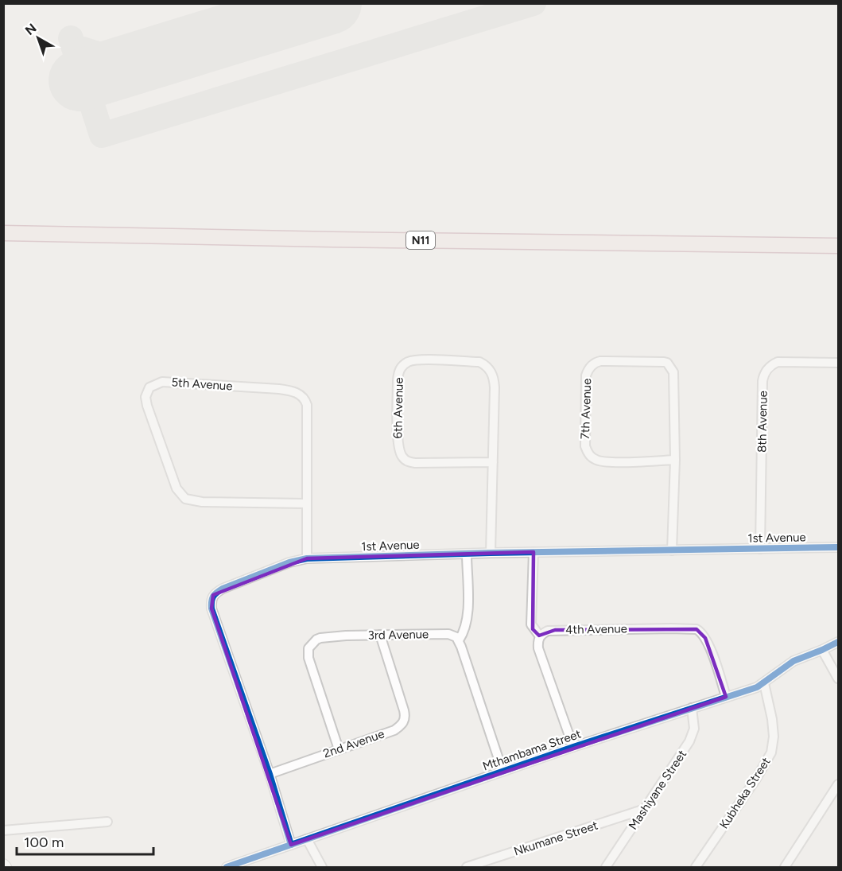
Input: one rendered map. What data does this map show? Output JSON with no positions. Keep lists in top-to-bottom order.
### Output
{
  "streets": {
    "highway": ["N11"],
    "street": [
      "5th Avenue",
      "6th Avenue",
      "7th Avenue",
      "8th Avenue",
      "1st Avenue",
      "4th Avenue",
      "3rd Avenue",
      "2nd Avenue",
      "Mthambama Street",
      "Mashiyane Street",
      "Kubheka Street",
      "Nkumane Street"
    ]
  },
  "crossings": [
    ["5th Avenue", "1st Avenue"],
    ["6th Avenue", "1st Avenue"],
    ["7th Avenue", "1st Avenue"],
    ["8th Avenue", "1st Avenue"],
    ["1st Avenue", "2nd Avenue"],
    ["1st Avenue", "Mthambama Street"],
    ["4th Avenue", "Mthambama Street"],
    ["3rd Avenue", "2nd Avenue"],
    ["Mthambama Street", "Mashiyane Street"],
    ["Mthambama Street", "Kubheka Street"],
    ["Mashiyane Street", "Nkumane Street"]
  ],
  "scale_bar": "100 m",
  "north": "top left"
}
